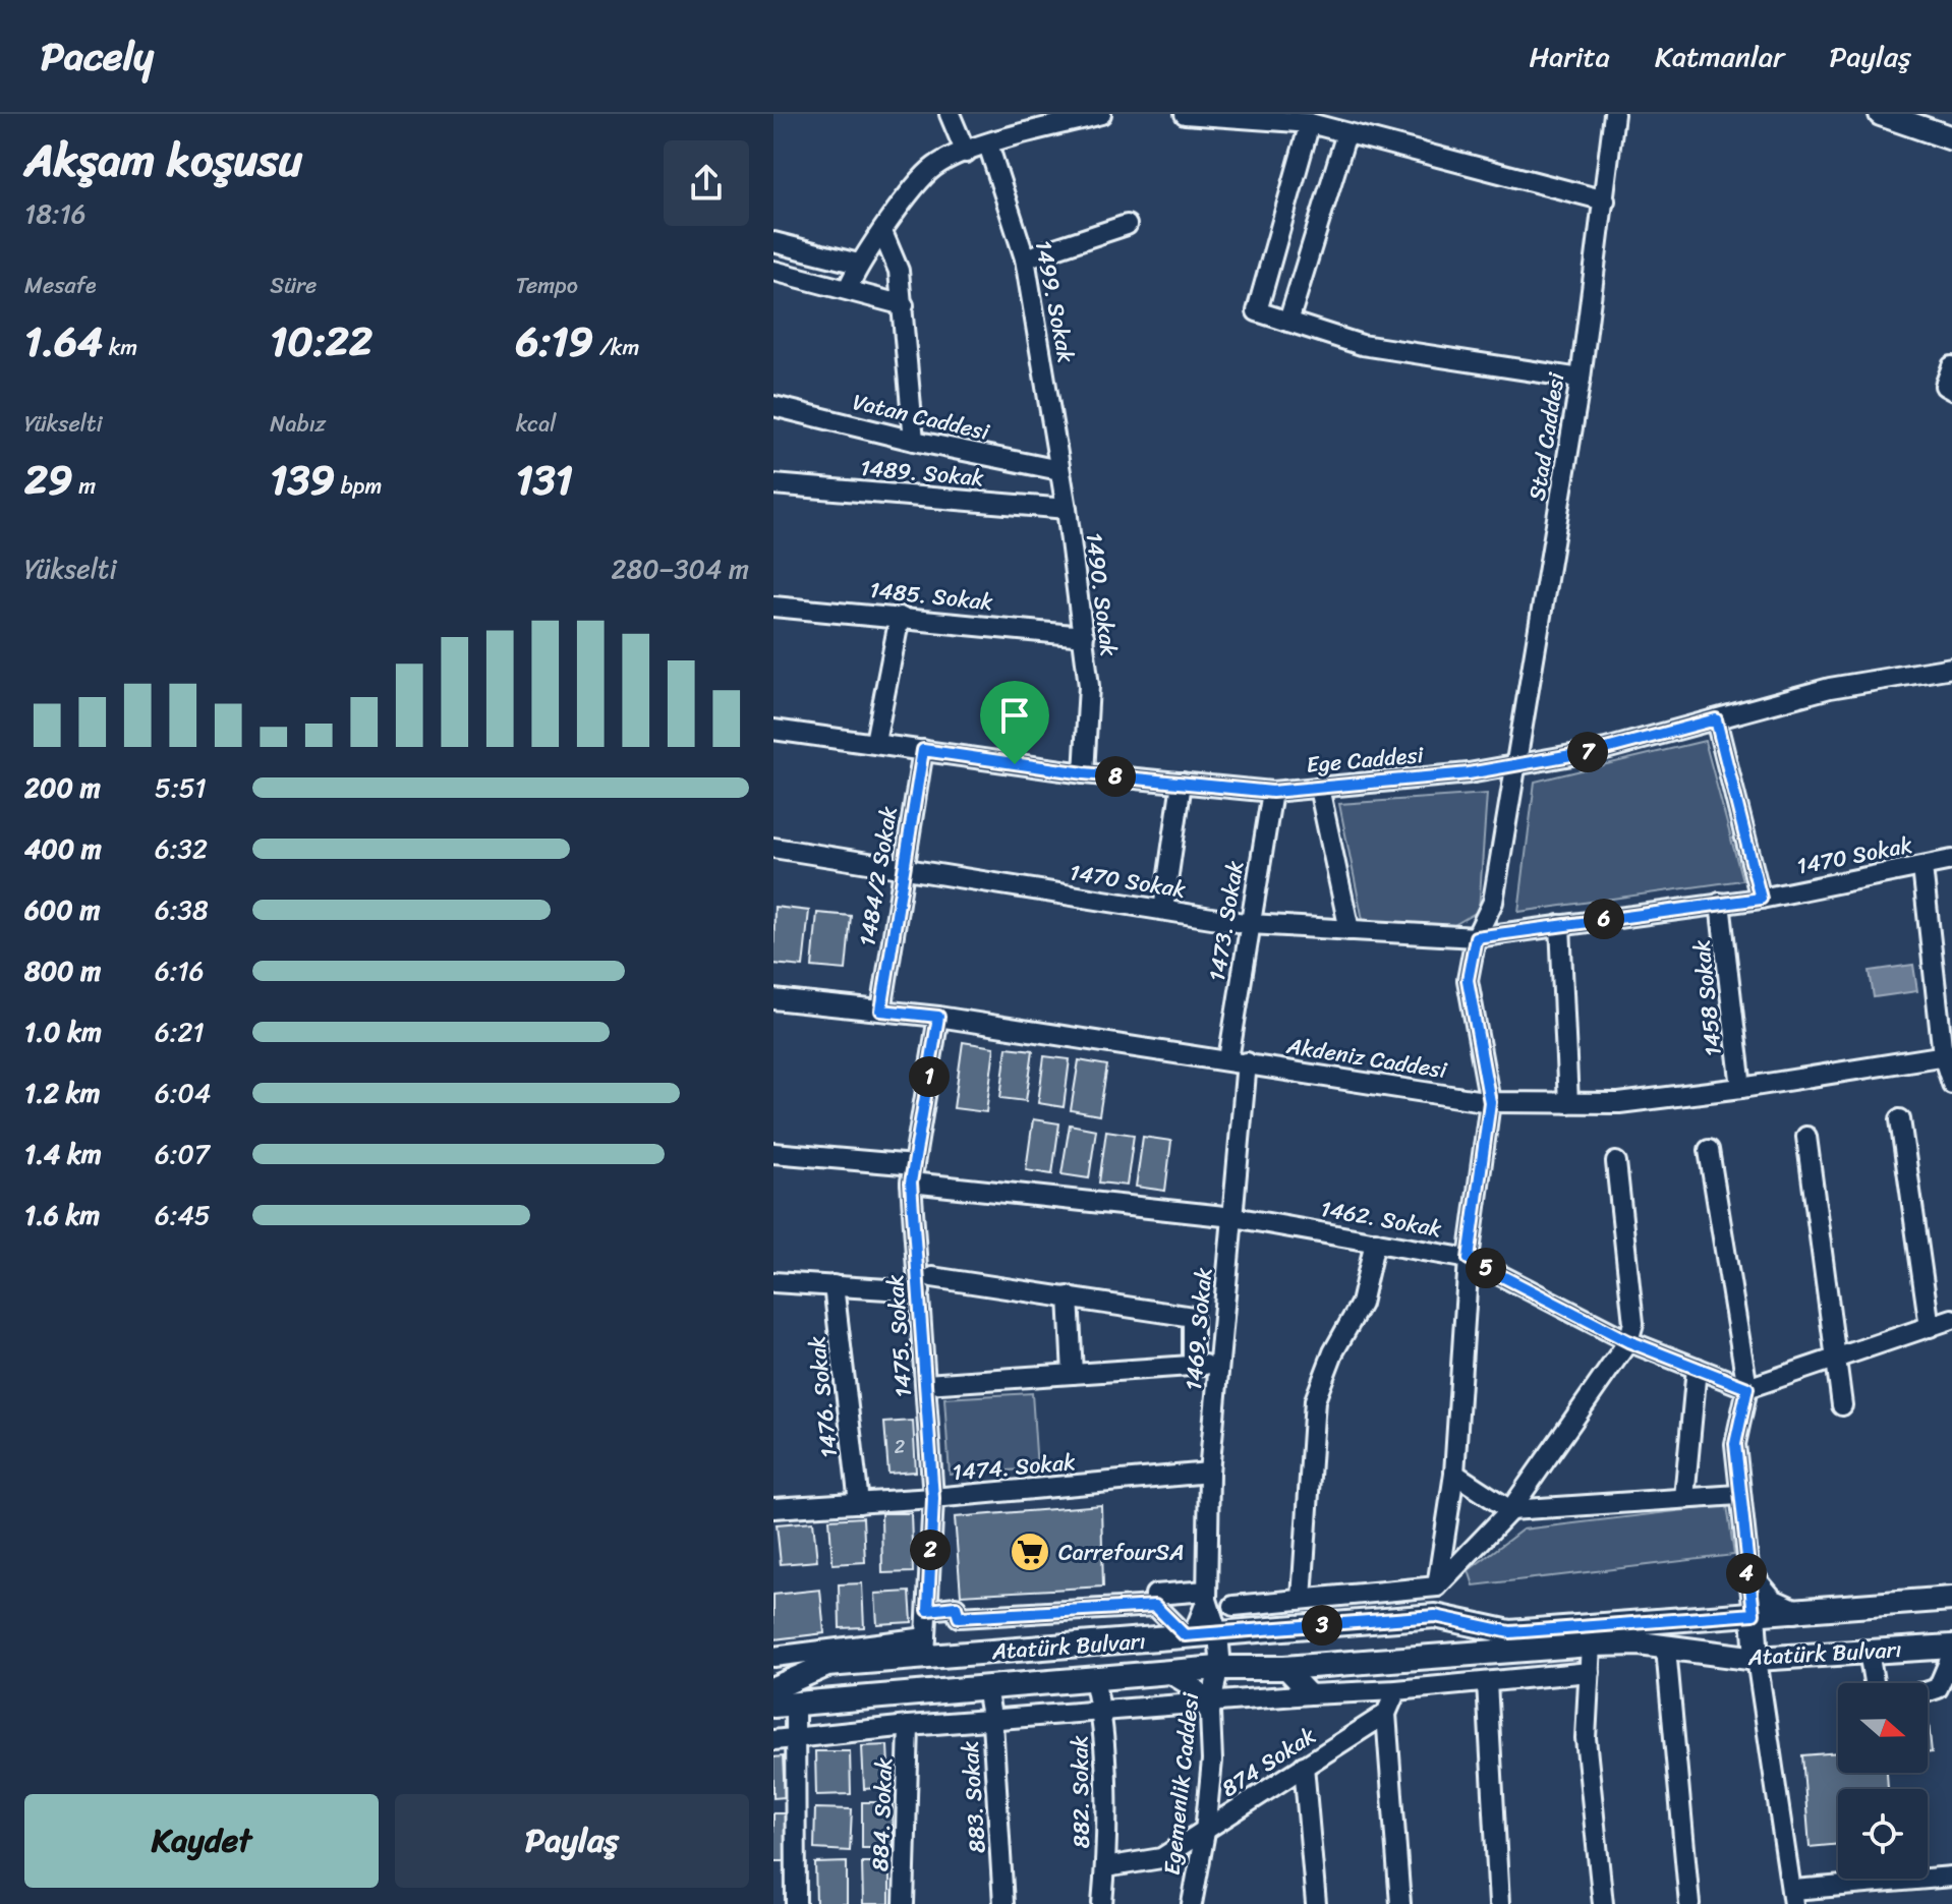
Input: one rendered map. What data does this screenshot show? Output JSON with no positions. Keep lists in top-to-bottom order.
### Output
{
  "streets": {
    "main road": ["Atatürk Bulvarı"],
    "street": [
      "1499. Sokak",
      "Vatan Caddesi",
      "Stad Caddesi",
      "1489. Sokak",
      "1490. Sokak",
      "1485. Sokak",
      "Ege Caddesi",
      "1470 Sokak",
      "1484/2 Sokak",
      "1473. Sokak",
      "1458 Sokak",
      "Akdeniz Caddesi",
      "1462. Sokak",
      "1469. Sokak",
      "1475. Sokak",
      "1476. Sokak",
      "1474. Sokak",
      "874 Sokak",
      "Egemenlik Caddesi",
      "882. Sokak",
      "883. Sokak",
      "884. Sokak"
    ]
  },
  "crossings": [
    ["1499. Sokak", "Vatan Caddesi"],
    ["1499. Sokak", "1490. Sokak"],
    ["Vatan Caddesi", "1490. Sokak"],
    ["Stad Caddesi", "Ege Caddesi"],
    ["Stad Caddesi", "1470 Sokak"],
    ["1489. Sokak", "1490. Sokak"],
    ["1490. Sokak", "1485. Sokak"],
    ["1490. Sokak", "Ege Caddesi"],
    ["Ege Caddesi", "1484/2 Sokak"],
    ["Ege Caddesi", "1473. Sokak"],
    ["1470 Sokak", "1484/2 Sokak"],
    ["1470 Sokak", "1473. Sokak"],
    ["1470 Sokak", "1458 Sokak"],
    ["1484/2 Sokak", "Akdeniz Caddesi"],
    ["1473. Sokak", "Akdeniz Caddesi"],
    ["1473. Sokak", "1469. Sokak"],
    ["1458 Sokak", "Akdeniz Caddesi"],
    ["Akdeniz Caddesi", "1469. Sokak"],
    ["Akdeniz Caddesi", "1475. Sokak"],
    ["1462. Sokak", "1469. Sokak"],
    ["1462. Sokak", "1475. Sokak"],
    ["1469. Sokak", "1474. Sokak"],
    ["1469. Sokak", "Atatürk Bulvarı"],
    ["1469. Sokak", "Egemenlik Caddesi"],
    ["1475. Sokak", "1474. Sokak"],
    ["1475. Sokak", "Atatürk Bulvarı"],
    ["1476. Sokak", "1474. Sokak"],
    ["Atatürk Bulvarı", "Egemenlik Caddesi"],
    ["Atatürk Bulvarı", "882. Sokak"],
    ["Atatürk Bulvarı", "883. Sokak"],
    ["874 Sokak", "Egemenlik Caddesi"],
    ["874 Sokak", "882. Sokak"]
  ],
  "places": {
    "supermarket": ["CarrefourSA"]
  },
  "house_numbers": ["2"],
  "north": "right",
  "page": {
    "header": "Pacely",
    "nav": ["Harita", "Katmanlar", "Paylaş"],
    "heading": ["Akşam koşusu", "18:16"],
    "stats": [
      ["Mesafe", "1.64 km"],
      ["Süre", "10:22"],
      ["Tempo", "6:19 /km"],
      ["Yükselti", "29 m"],
      ["Nabız", "139 bpm"],
      ["kcal", "131"]
    ],
    "chart": ["Yükselti", "280–304 m"],
    "pins": [
      "7",
      "8",
      "6",
      "1",
      "5",
      "2",
      "4",
      "3"
    ],
    "list": [
      {
        "name": "200 m",
        "note": "5:51"
      },
      {
        "name": "400 m",
        "note": "6:32"
      },
      {
        "name": "600 m",
        "note": "6:38"
      },
      {
        "name": "800 m",
        "note": "6:16"
      },
      {
        "name": "1.0 km",
        "note": "6:21"
      },
      {
        "name": "1.2 km",
        "note": "6:04"
      },
      {
        "name": "1.4 km",
        "note": "6:07"
      },
      {
        "name": "1.6 km",
        "note": "6:45"
      }
    ],
    "buttons": ["Kaydet", "Paylaş"]
  }
}
